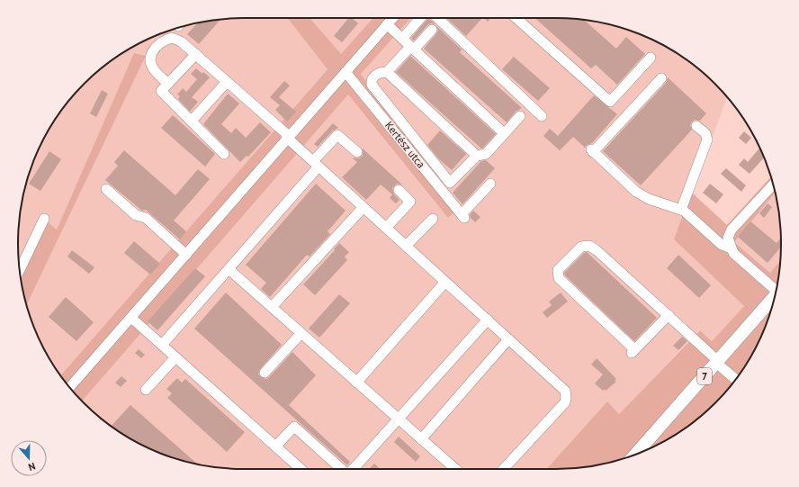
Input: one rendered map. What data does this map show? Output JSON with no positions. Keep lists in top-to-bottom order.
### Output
{
  "streets": {
    "main road": ["7"],
    "street": ["Kertész utca"]
  },
  "north": "bottom"
}
